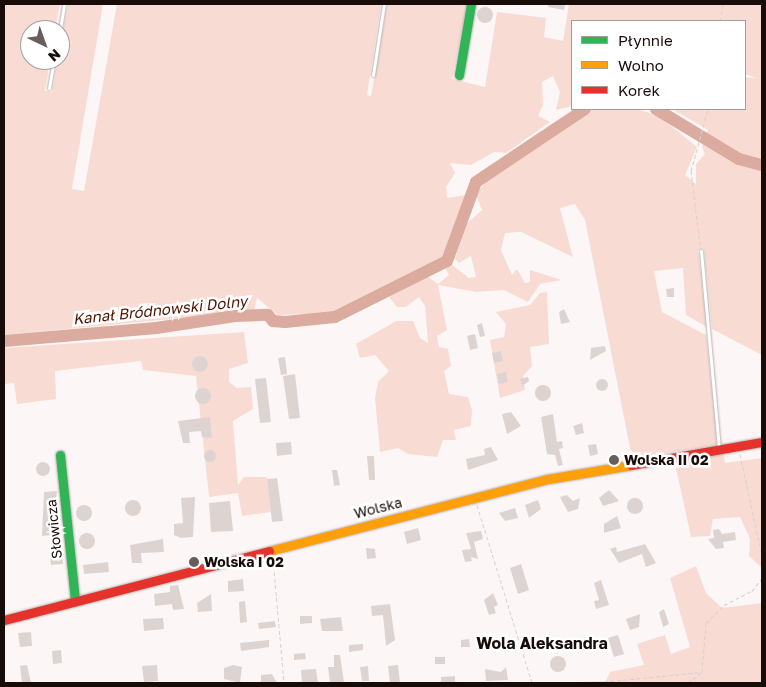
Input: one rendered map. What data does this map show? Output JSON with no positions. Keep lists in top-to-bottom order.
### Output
{
  "streets": {
    "street": ["Wolska", "Słowicza"]
  },
  "crossings": [
    ["Wolska", "Słowicza"]
  ],
  "districts": ["Wola Aleksandra"],
  "water": ["Kanał Bródnowski Dolny"],
  "places": ["Wolska II 02", "Wolska I 02"],
  "legend": ["Płynnie", "Wolno", "Korek"],
  "north": "bottom right"
}
